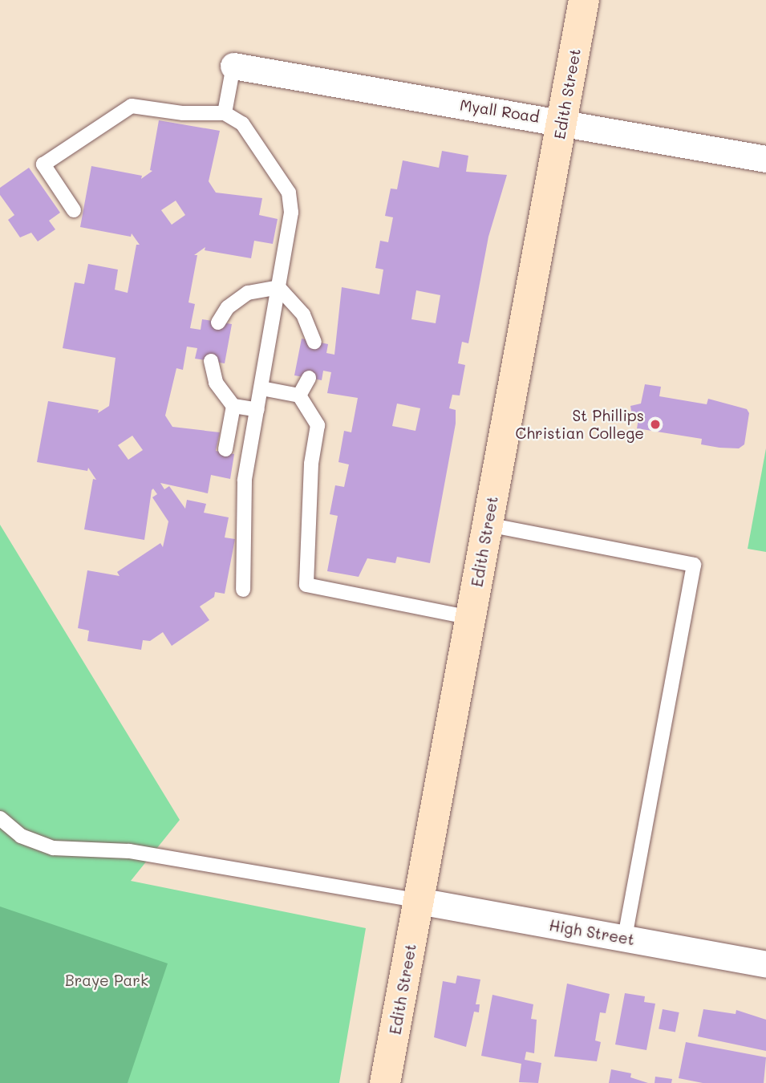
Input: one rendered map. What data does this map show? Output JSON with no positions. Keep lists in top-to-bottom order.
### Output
{
  "streets": {
    "main road": ["Edith Street"],
    "street": ["Myall Road", "High Street"]
  },
  "crossings": [
    ["Edith Street", "Myall Road"],
    ["Edith Street", "High Street"]
  ],
  "parks": ["Braye Park"],
  "places": ["St Phillips Christian College"]
}
